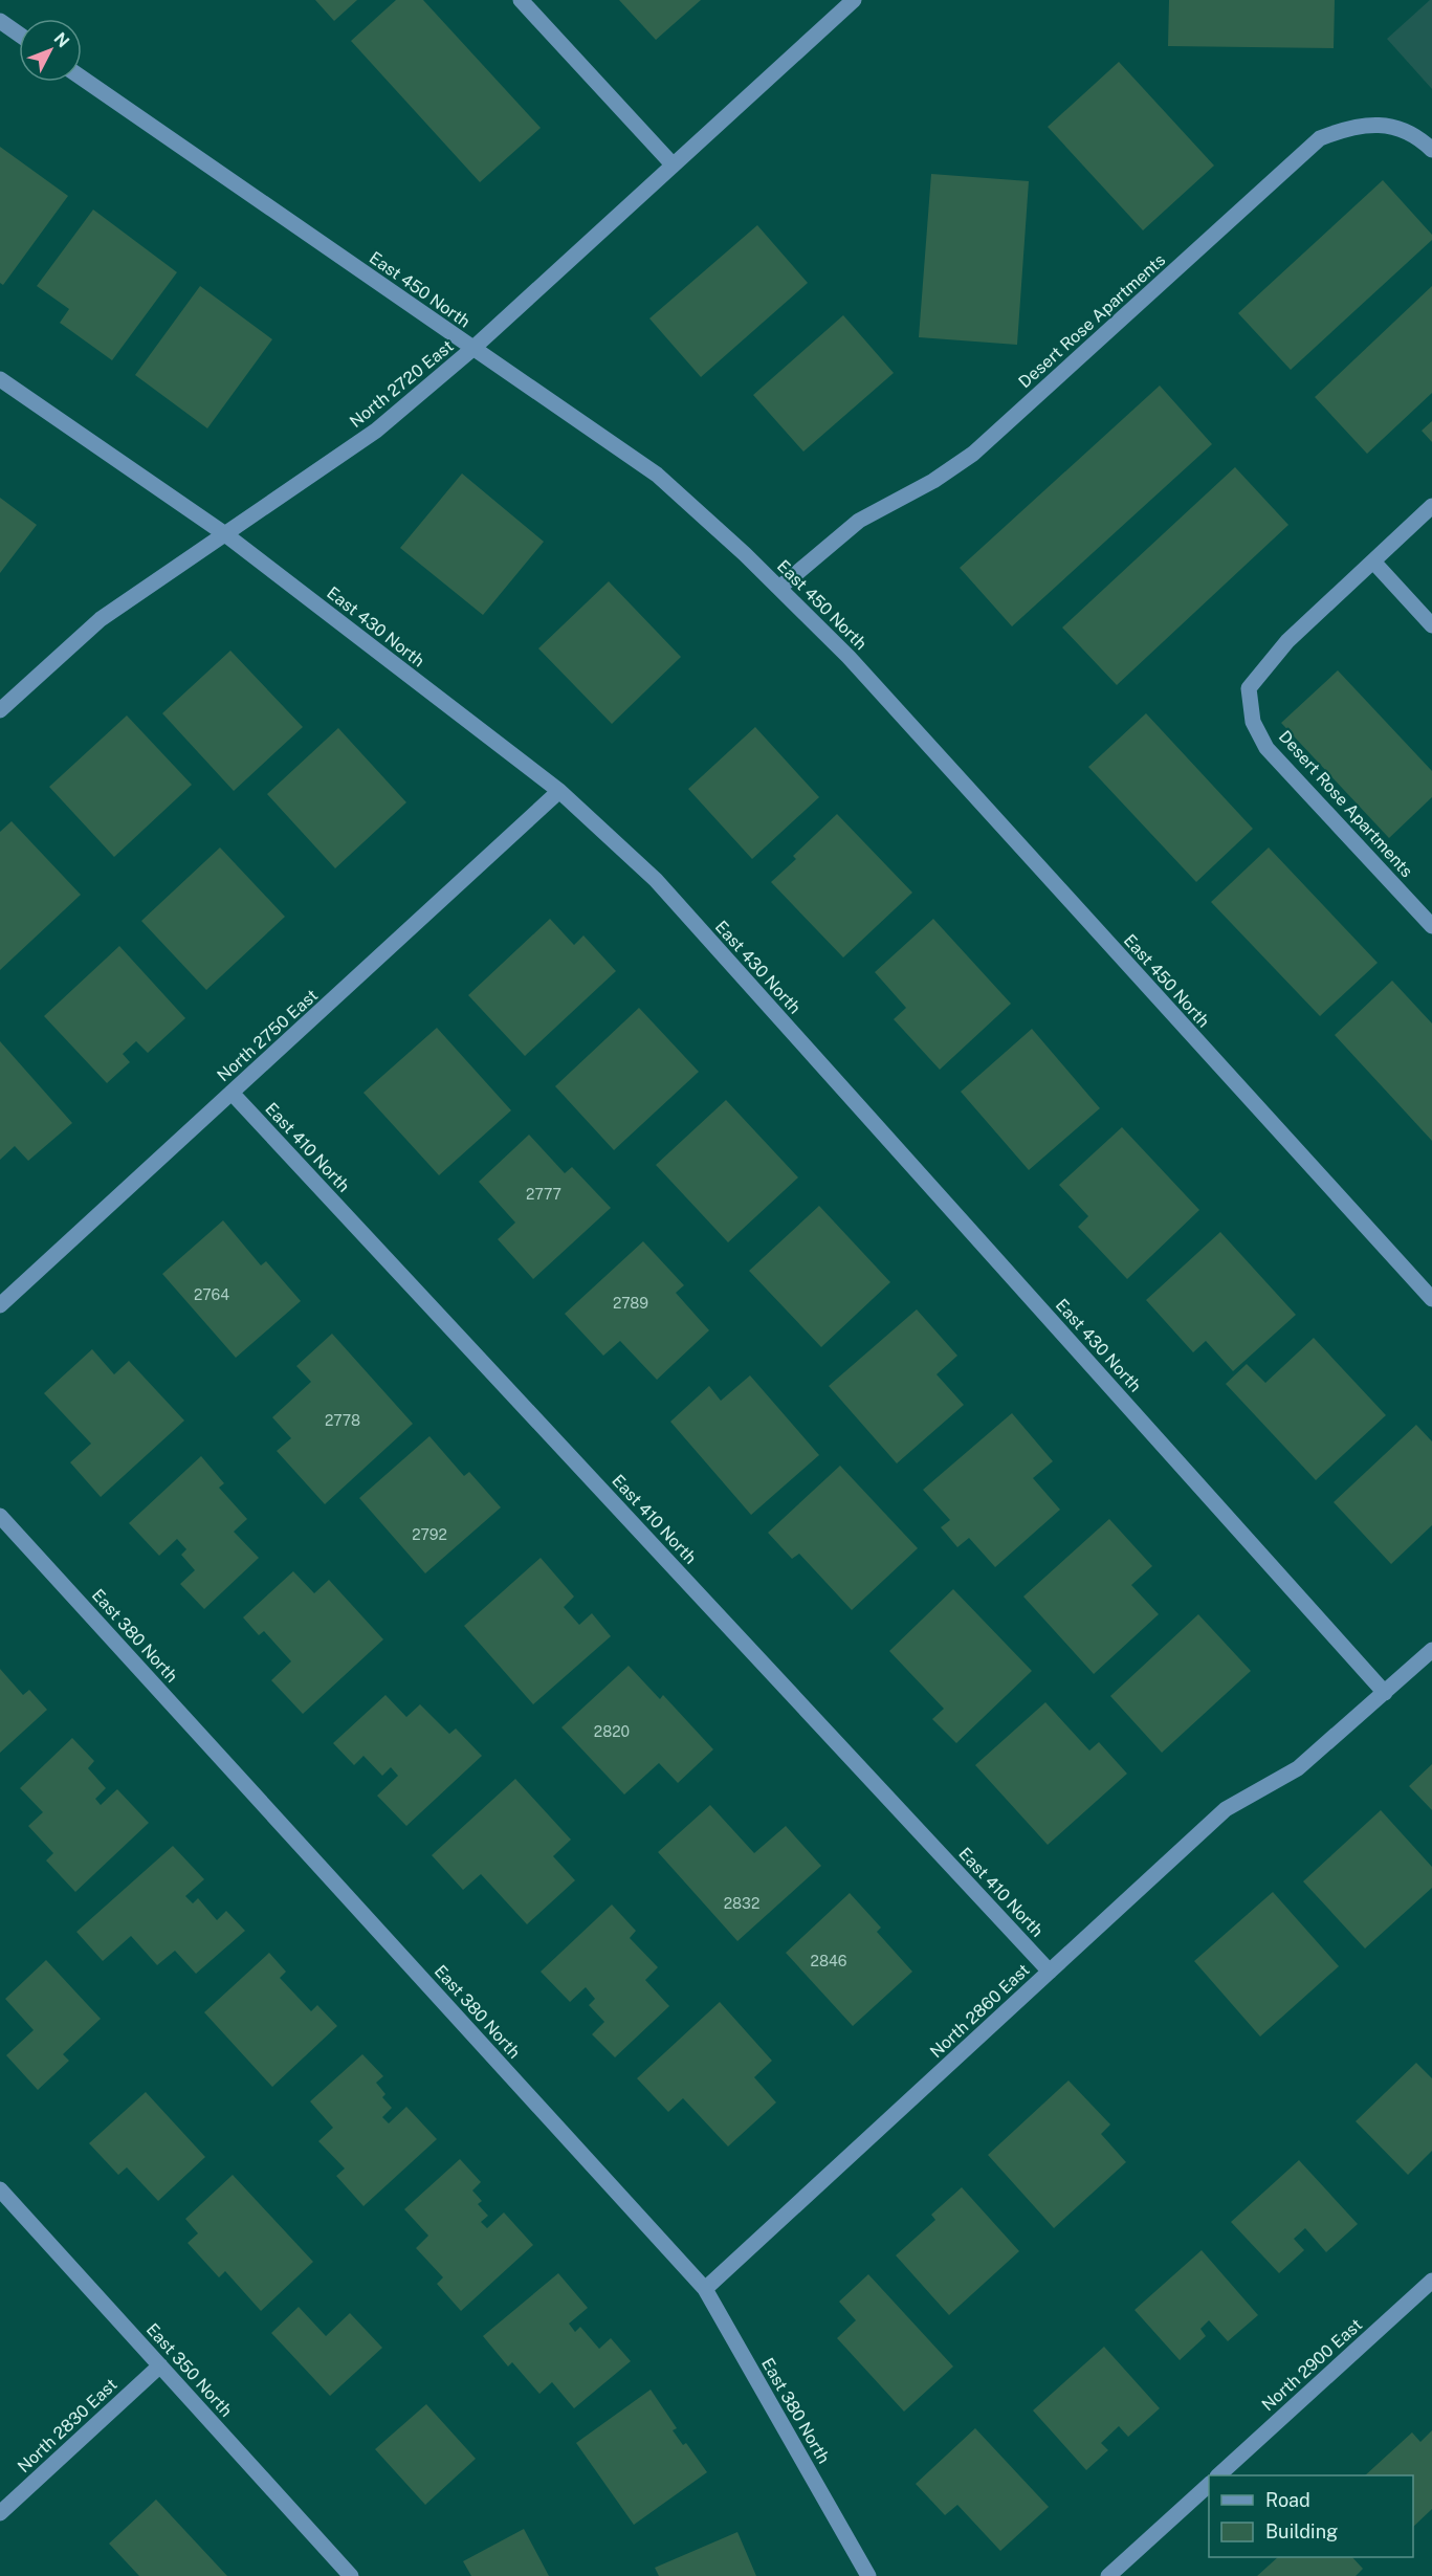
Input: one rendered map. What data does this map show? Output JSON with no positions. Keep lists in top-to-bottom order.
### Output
{
  "streets": {
    "street": [
      "East 450 North",
      "Desert Rose Apartments",
      "North 2720 East",
      "East 430 North",
      "North 2750 East",
      "East 410 North",
      "East 380 North",
      "North 2860 East",
      "North 2900 East",
      "East 350 North",
      "North 2830 East"
    ]
  },
  "crossings": [
    ["East 450 North", "Desert Rose Apartments"],
    ["East 450 North", "North 2720 East"],
    ["North 2720 East", "East 430 North"],
    ["East 430 North", "North 2750 East"],
    ["East 430 North", "North 2860 East"],
    ["North 2750 East", "East 410 North"],
    ["East 410 North", "North 2860 East"],
    ["East 380 North", "North 2860 East"],
    ["East 350 North", "North 2830 East"]
  ],
  "house_numbers": [
    "2777",
    "2764",
    "2789",
    "2778",
    "2792",
    "2820",
    "2832",
    "2846"
  ],
  "legend": ["Road", "Building"],
  "north": "top right"
}
